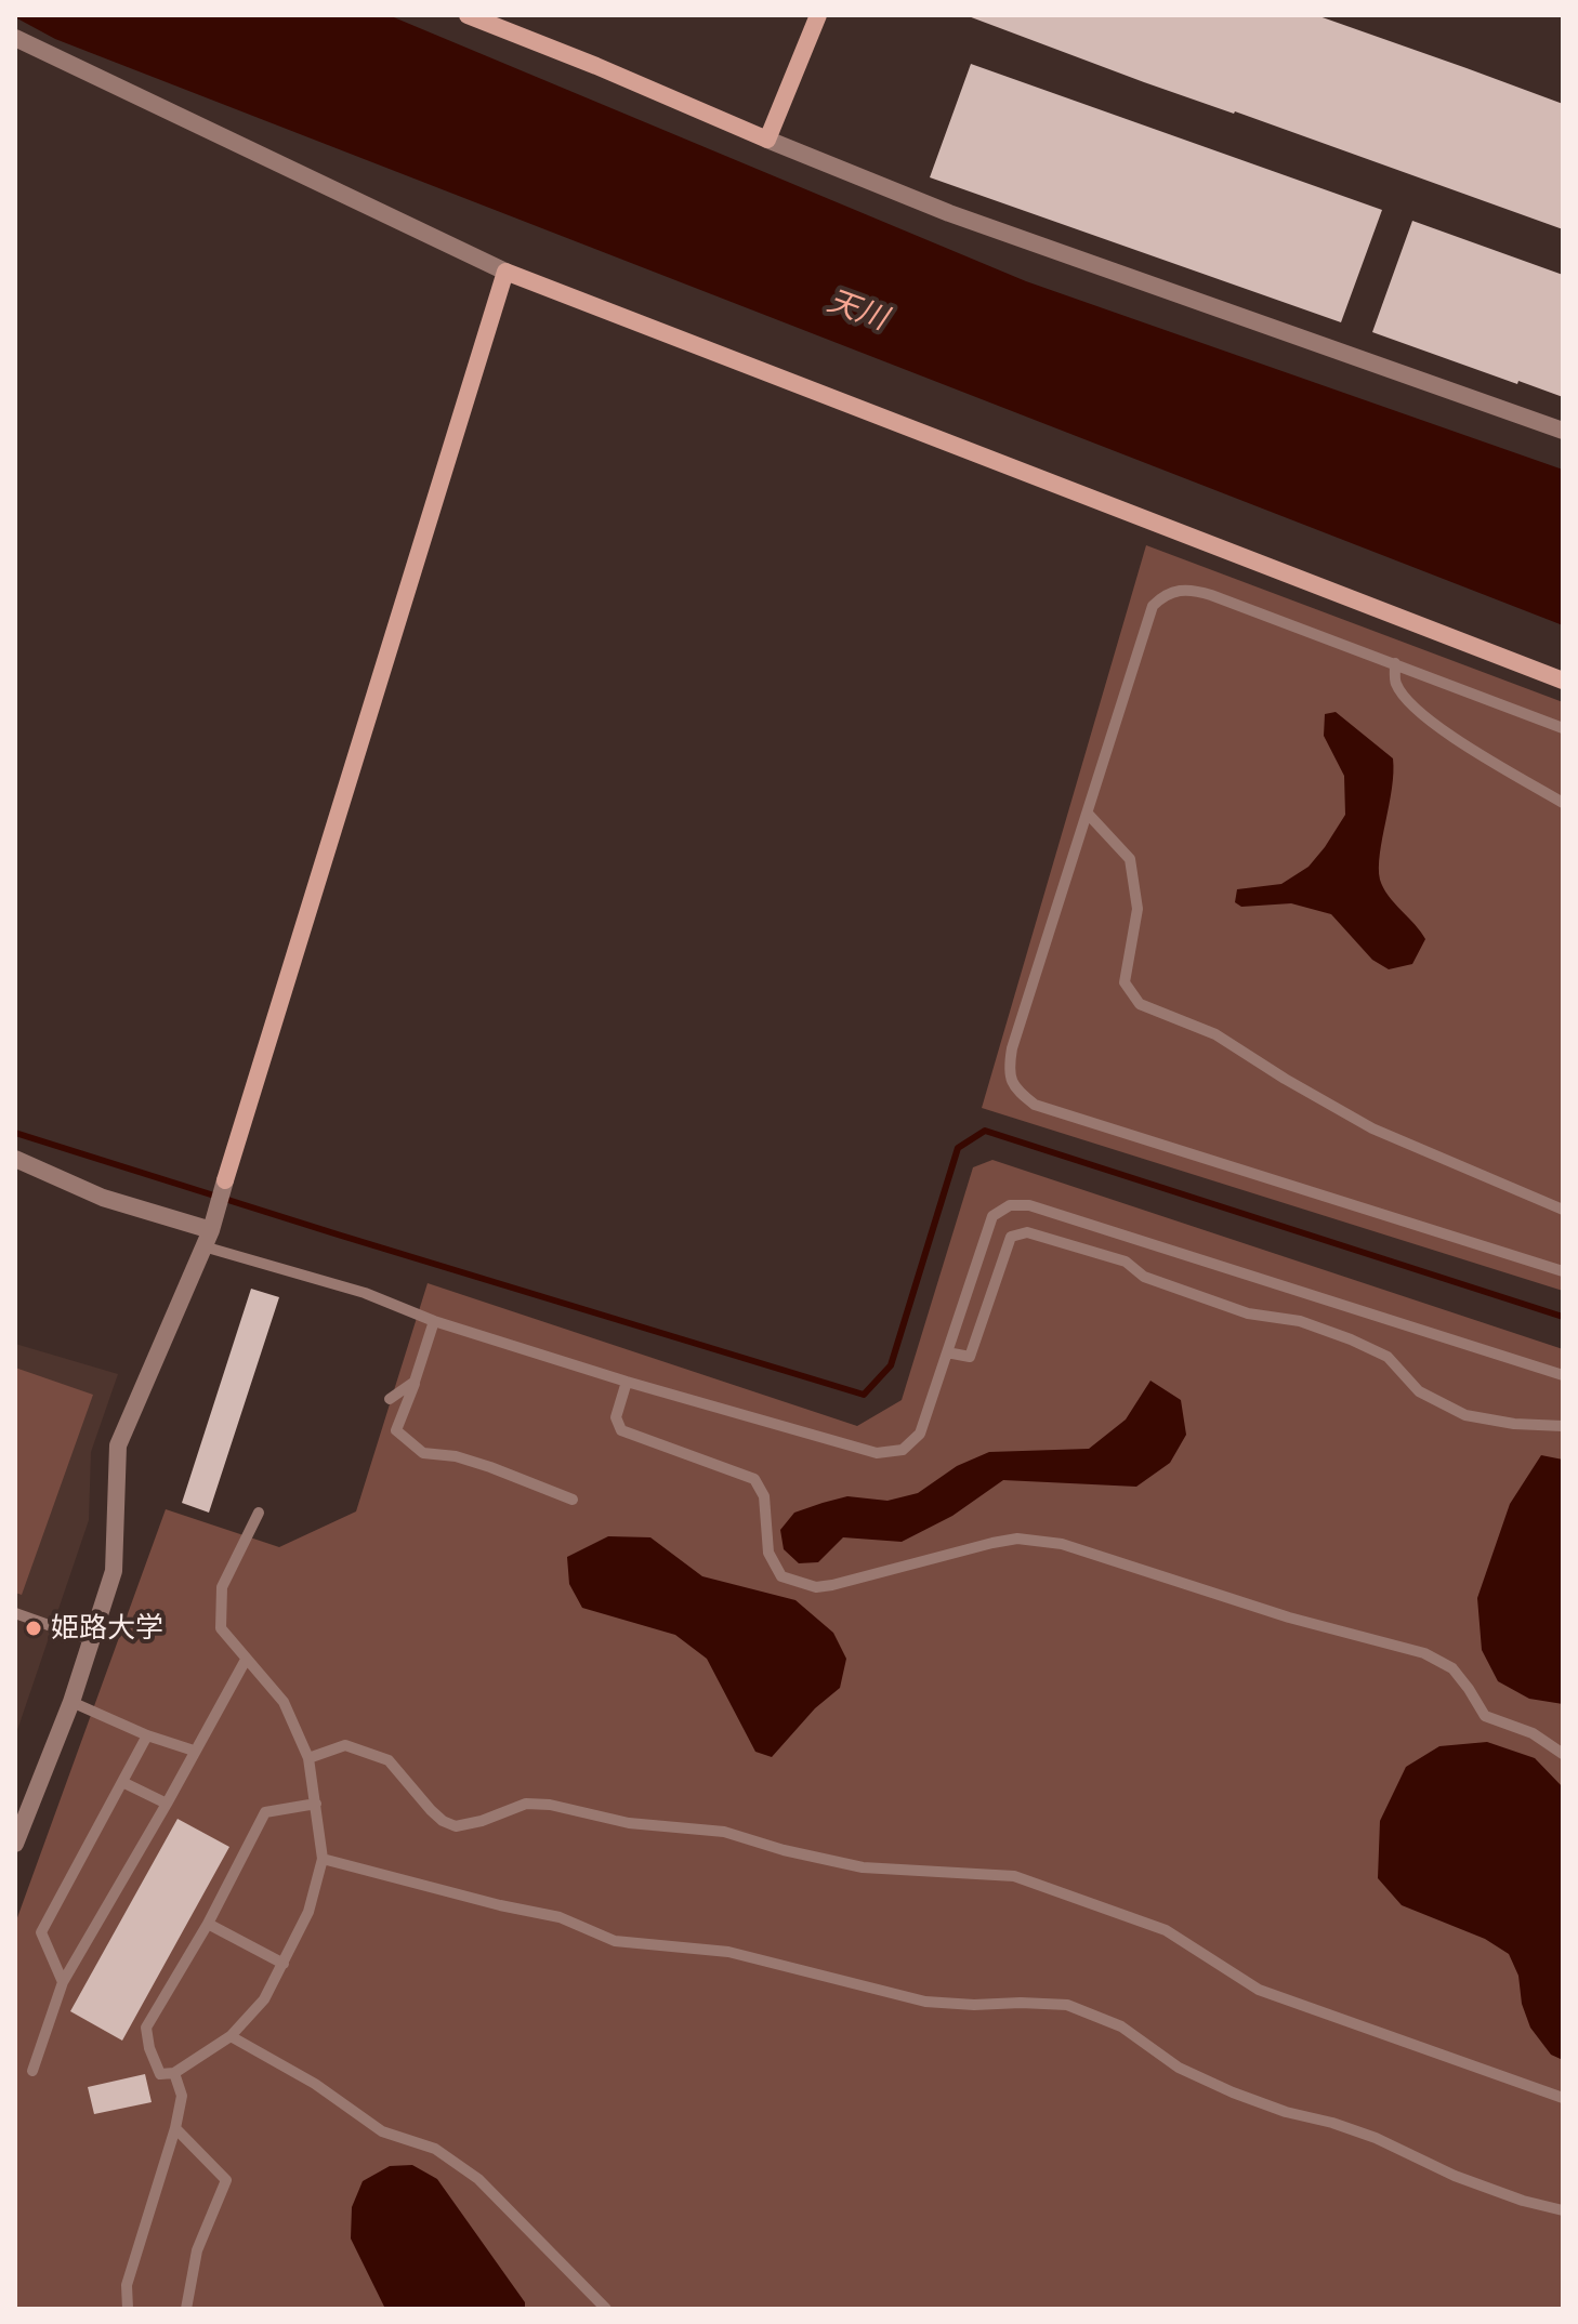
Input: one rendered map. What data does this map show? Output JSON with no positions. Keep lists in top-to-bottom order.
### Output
{
  "water": ["天川"],
  "places": ["姫路大学"]
}
